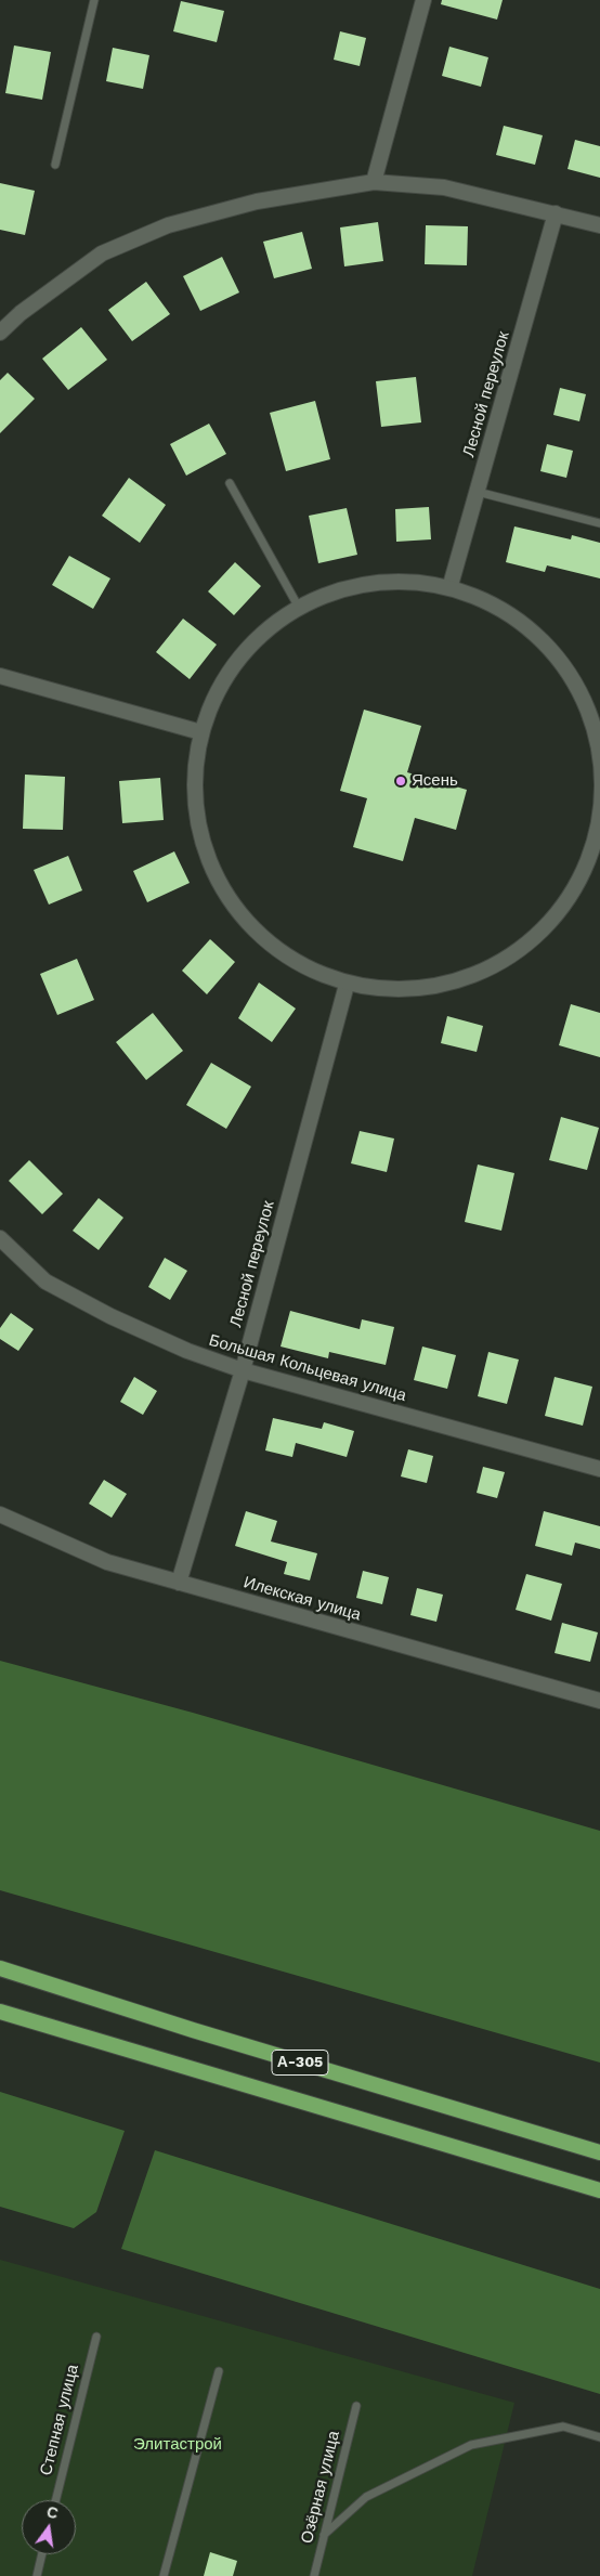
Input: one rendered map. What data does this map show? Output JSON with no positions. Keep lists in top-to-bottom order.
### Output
{
  "streets": {
    "highway": ["А-305"],
    "street": ["Лесной переулок", "Большая Кольцевая улица", "Илекская улица"],
    "lane": ["Степная улица", "Озёрная улица"]
  },
  "crossings": [
    ["Лесной переулок", "Большая Кольцевая улица"],
    ["Лесной переулок", "Илекская улица"]
  ],
  "parks": ["Элитастрой"],
  "places": ["Ясень"],
  "north": "top"
}
